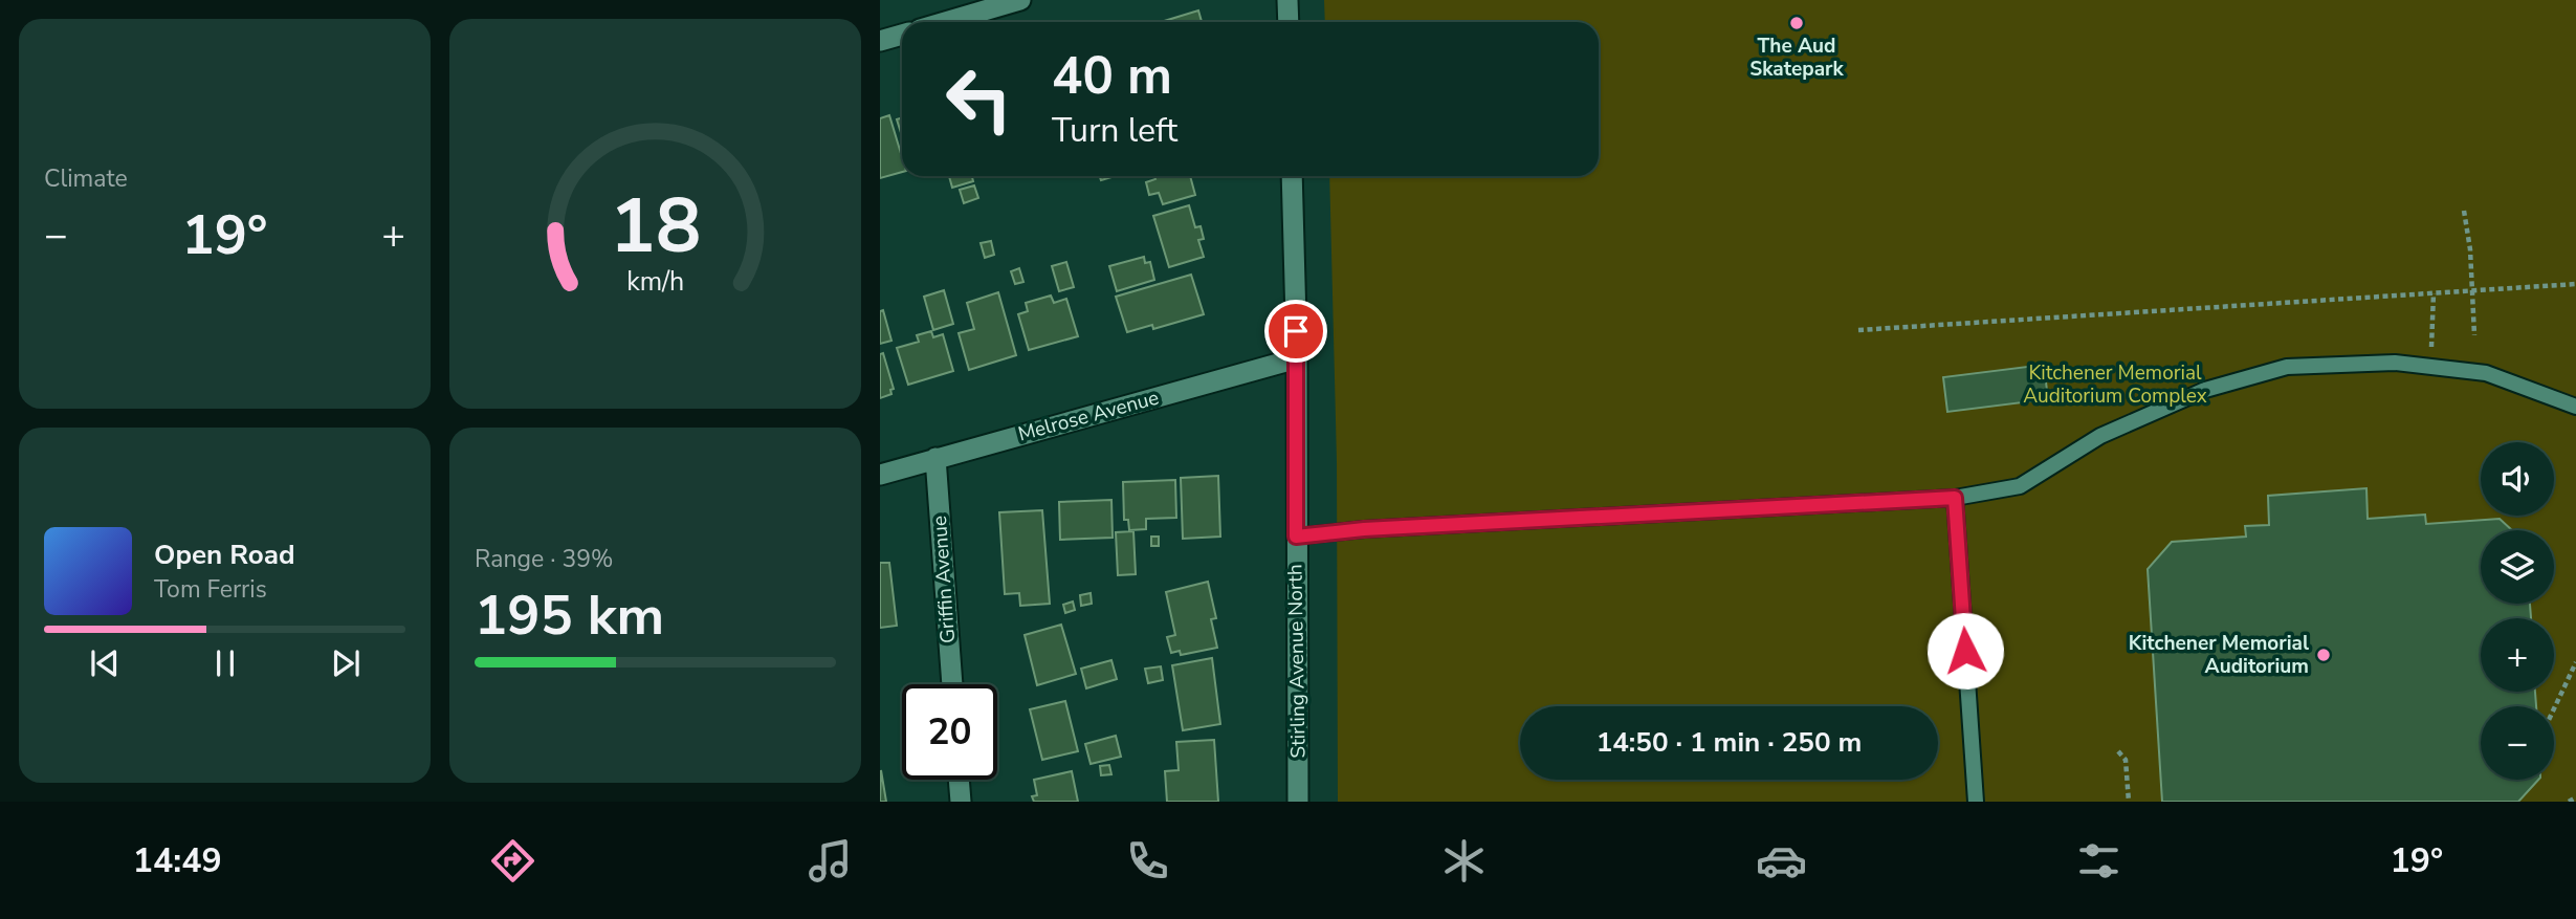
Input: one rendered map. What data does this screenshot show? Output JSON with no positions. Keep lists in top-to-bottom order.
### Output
{
  "streets": {
    "street": ["Melrose Avenue", "Griffin Avenue", "Stirling Avenue North"]
  },
  "crossings": [
    ["Melrose Avenue", "Griffin Avenue"],
    ["Melrose Avenue", "Stirling Avenue North"]
  ],
  "parks": ["Kitchener Memorial Auditorium Complex"],
  "places": ["The Aud Skatepark", "Kitchener Memorial Auditorium"],
  "page": {
    "tile": [
      "Climate",
      ["Range · 39%", "195 km"]
    ],
    "turn": ["40 m", "Turn left"],
    "heat": ["−", "19°", "+"],
    "map_buttons": ["+", "−"],
    "song": ["Open Road", "Tom Ferris"],
    "limit": "20",
    "trip": "14:50 · 1 min · 250 m",
    "tabs": ["14:49", "19°"],
    "gauge": ["18", "km/h"]
  }
}
